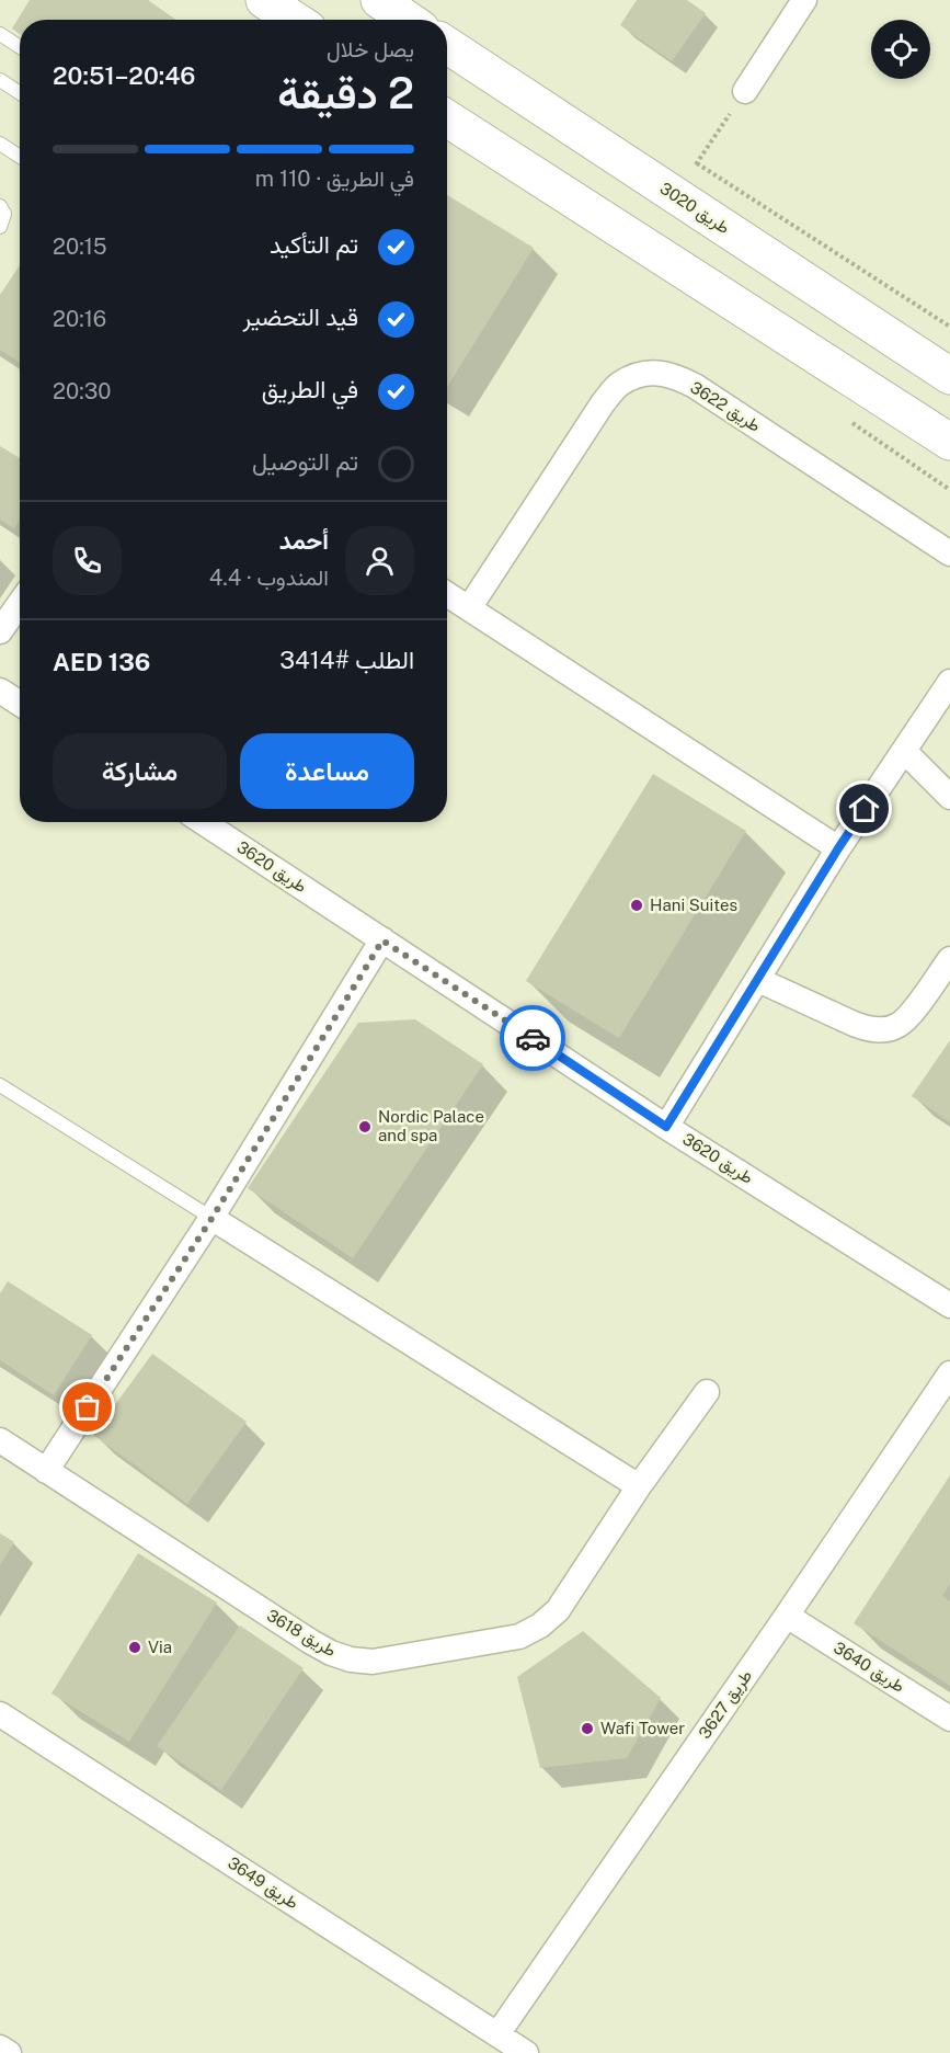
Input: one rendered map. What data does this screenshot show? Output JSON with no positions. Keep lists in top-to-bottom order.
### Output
{
  "streets": {
    "street": [
      "طريق 3020",
      "طريق 3622",
      "طريق 3620",
      "طريق 3618",
      "طريق 3640",
      "طريق 3627",
      "طريق 3649"
    ]
  },
  "crossings": [
    ["طريق 3640", "طريق 3627"],
    ["طريق 3627", "طريق 3649"]
  ],
  "places": [
    "Hani Suites",
    "Nordic Palace and spa",
    "Via",
    "Wafi Tower"
  ],
  "page": {
    "heading": ["2 دقيقة", "يصل خلال", "20:46–20:51"],
    "panel": [
      "أحمد",
      "المندوب · 4.4",
      "الطلب #3414",
      "AED 136"
    ],
    "bar": "في الطريق · 110 m",
    "list": [
      ["تم التأكيد", "20:15"],
      ["قيد التحضير", "20:16"],
      ["في الطريق", "20:30"],
      "تم التوصيل"
    ],
    "buttons": ["مساعدة", "مشاركة"]
  }
}
